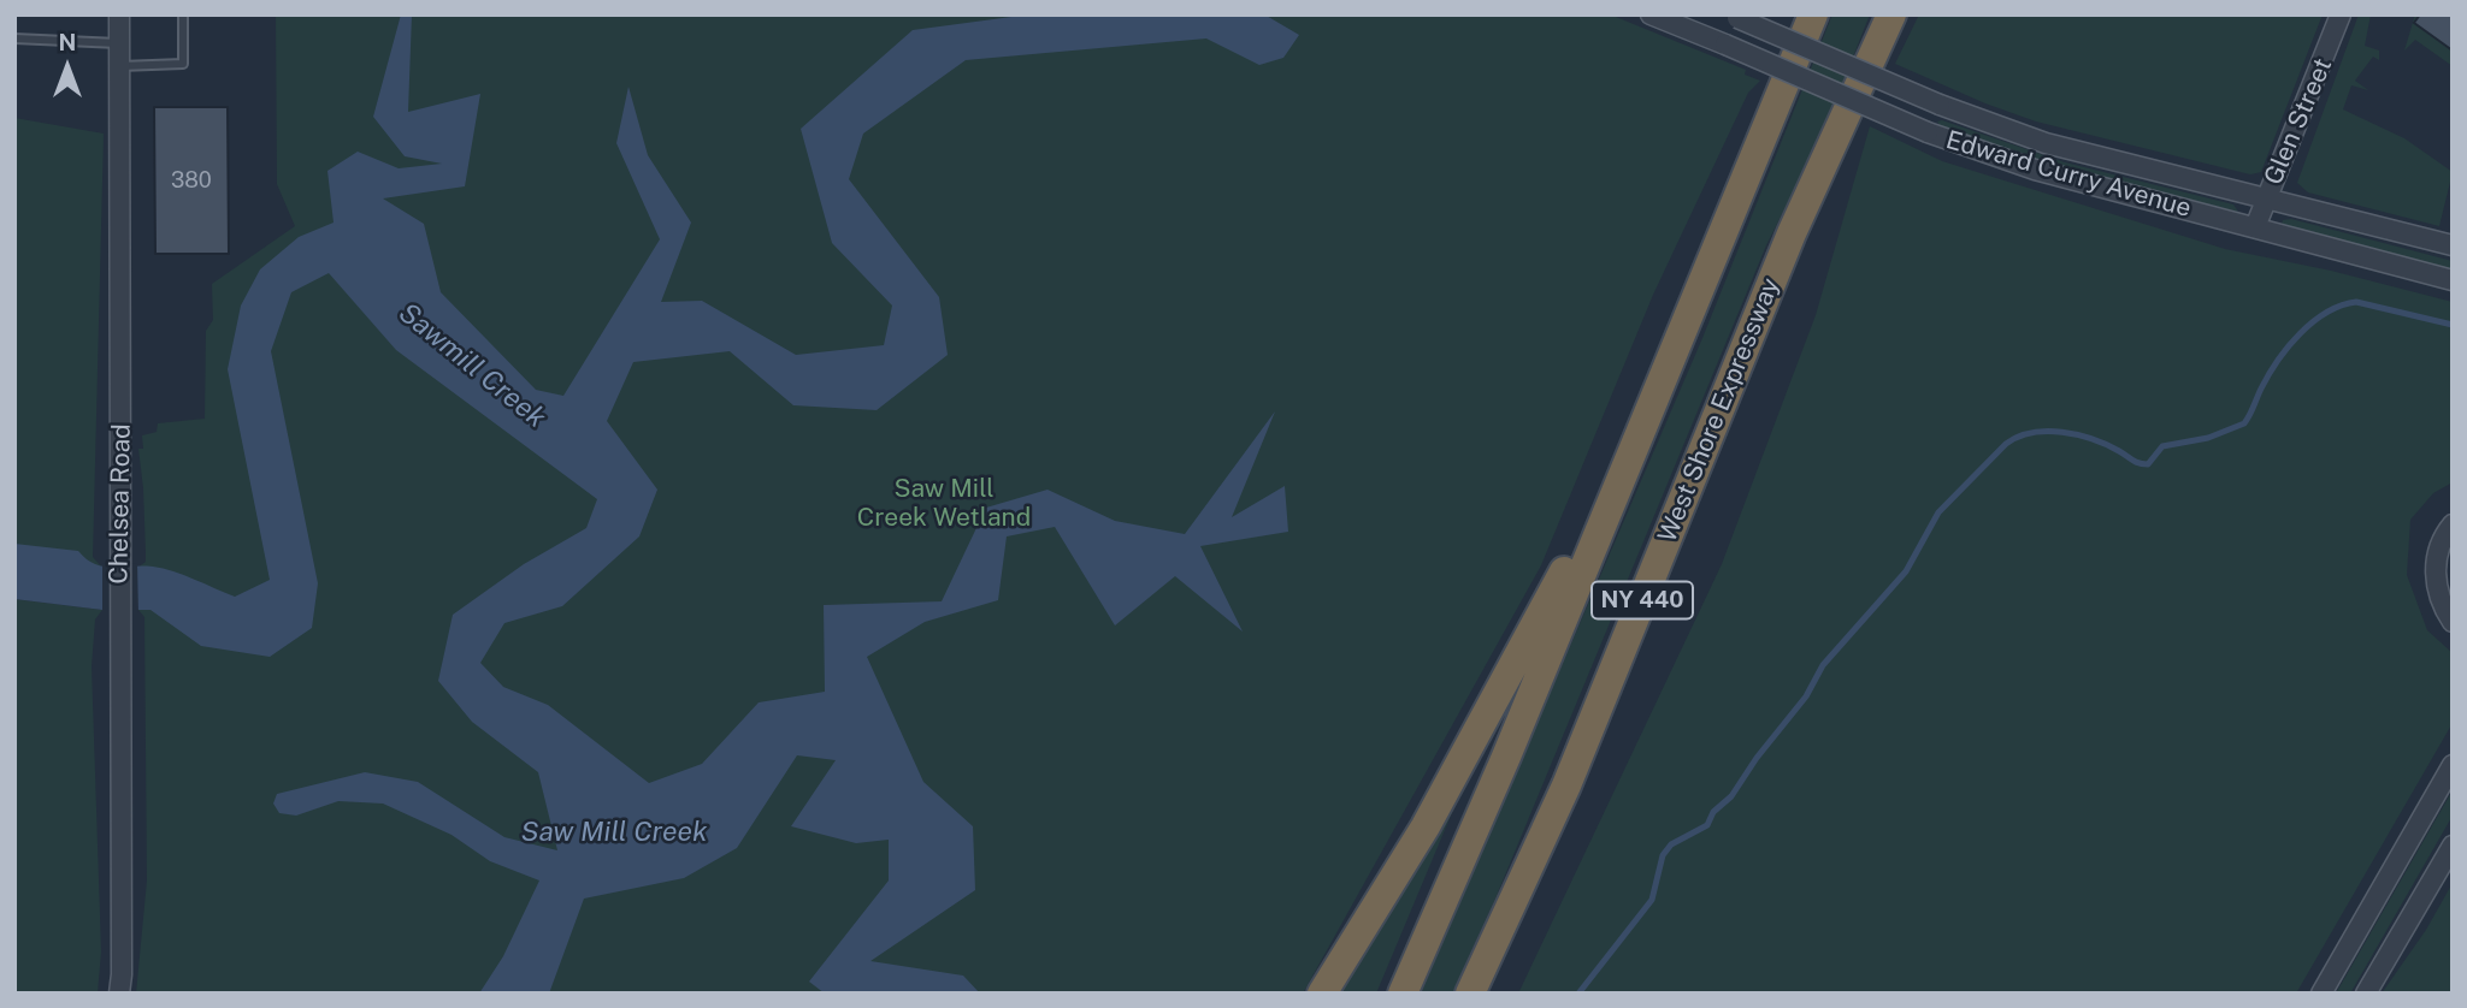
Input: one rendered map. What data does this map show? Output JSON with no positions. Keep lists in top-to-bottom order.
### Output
{
  "streets": {
    "highway": ["West Shore Expressway", "NY 440"],
    "street": ["Glen Street", "Edward Curry Avenue", "Chelsea Road"]
  },
  "crossings": [
    ["Glen Street", "Edward Curry Avenue"]
  ],
  "water": ["Sawmill Creek", "Saw Mill Creek"],
  "parks": ["Saw Mill Creek Wetland"],
  "house_numbers": ["380"],
  "north": "top"
}
